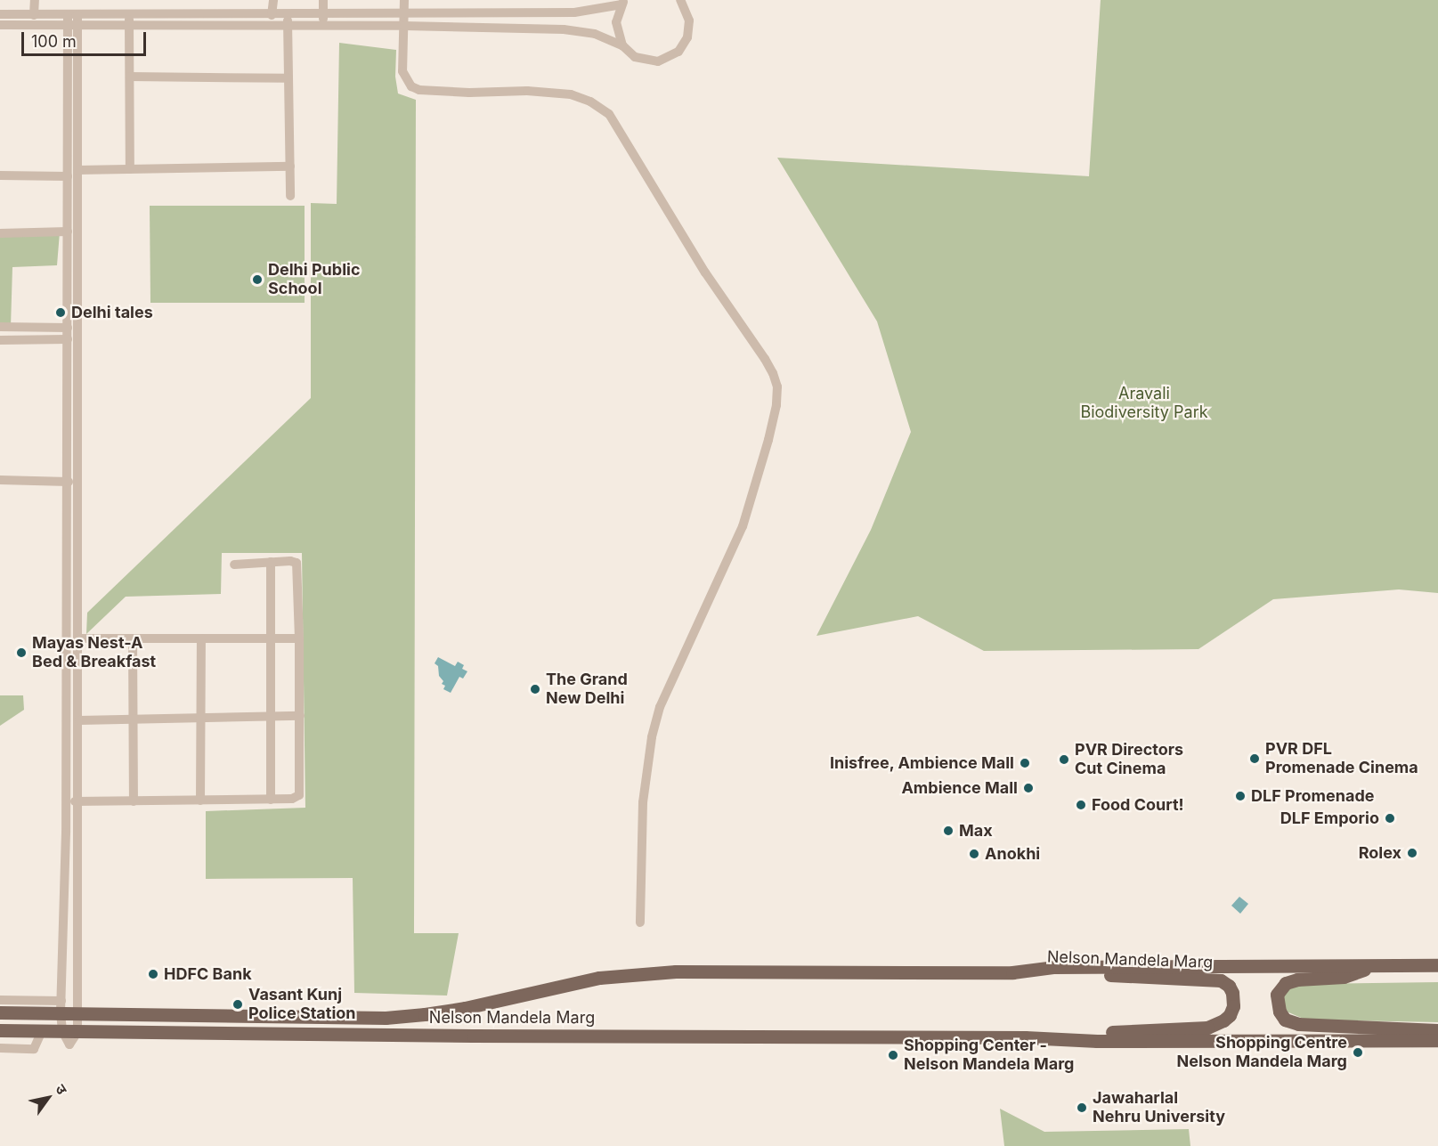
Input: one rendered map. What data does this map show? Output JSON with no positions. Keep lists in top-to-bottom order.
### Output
{
  "streets": {
    "main road": ["Nelson Mandela Marg"]
  },
  "parks": ["Aravali Biodiversity Park"],
  "places": [
    "Delhi Public School",
    "Delhi tales",
    "Mayas Nest-A Bed & Breakfast",
    "The Grand New Delhi",
    "PVR DFL Promenade Cinema",
    "PVR Directors Cut Cinema",
    "Inisfree, Ambience Mall",
    "Ambience Mall",
    "DLF Promenade",
    "Food Court!",
    "DLF Emporio",
    "Max",
    "Rolex",
    "Anokhi",
    "HDFC Bank",
    "Vasant Kunj Police Station",
    "Shopping Centre Nelson Mandela Marg",
    "Shopping Center - Nelson Mandela Marg",
    "Jawaharlal Nehru University"
  ],
  "scale_bar": "100 m",
  "north": "top right"
}
